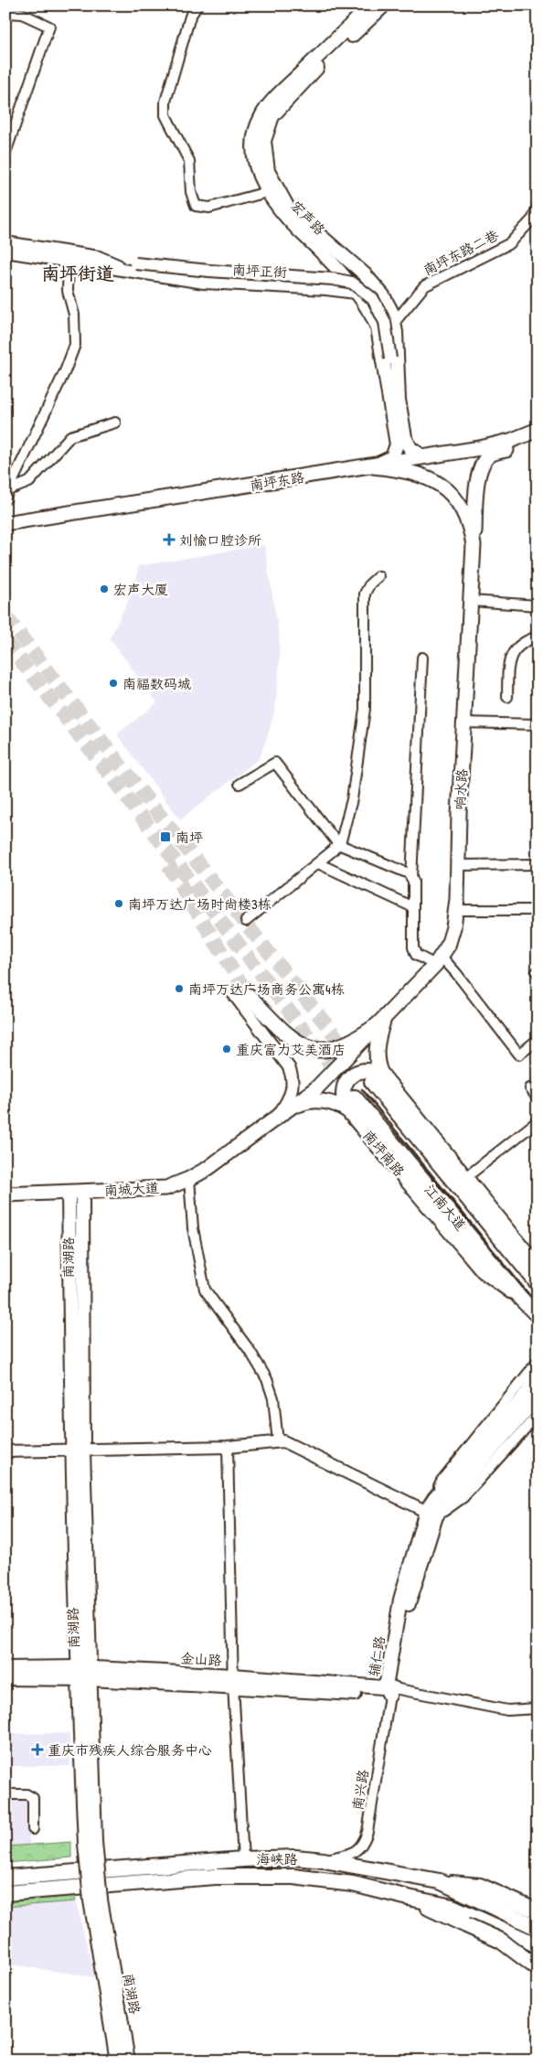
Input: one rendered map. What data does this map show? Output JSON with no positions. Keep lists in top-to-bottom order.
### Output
{
  "streets": {
    "highway": ["江南大道", "海峡路"],
    "main road": [
      "宏声路",
      "南坪东路",
      "响水路",
      "南坪南路",
      "南城大道",
      "南湖路",
      "辅仁路",
      "金山路"
    ],
    "street": ["南坪东路二巷", "南坪正街", "南兴路"]
  },
  "crossings": [
    ["宏声路", "南坪东路二巷"],
    ["宏声路", "南坪正街"],
    ["宏声路", "南坪东路"],
    ["宏声路", "响水路"],
    ["南坪东路", "响水路"],
    ["响水路", "南坪南路"],
    ["响水路", "南城大道"],
    ["南坪南路", "南城大道"],
    ["南坪南路", "江南大道"],
    ["辅仁路", "金山路"],
    ["辅仁路", "南兴路"],
    ["金山路", "南兴路"],
    ["南兴路", "海峡路"]
  ],
  "districts": ["南坪街道"],
  "places": {
    "health": ["刘愉口腔诊所", "重庆市残疾人综合服务中心"],
    "other": [
      "宏声大厦",
      "南福数码城",
      "南坪万达广场时尚楼3栋",
      "南坪万达广场商务公寓4栋",
      "重庆富力艾美酒店"
    ],
    "transit": ["南坪"]
  }
}
